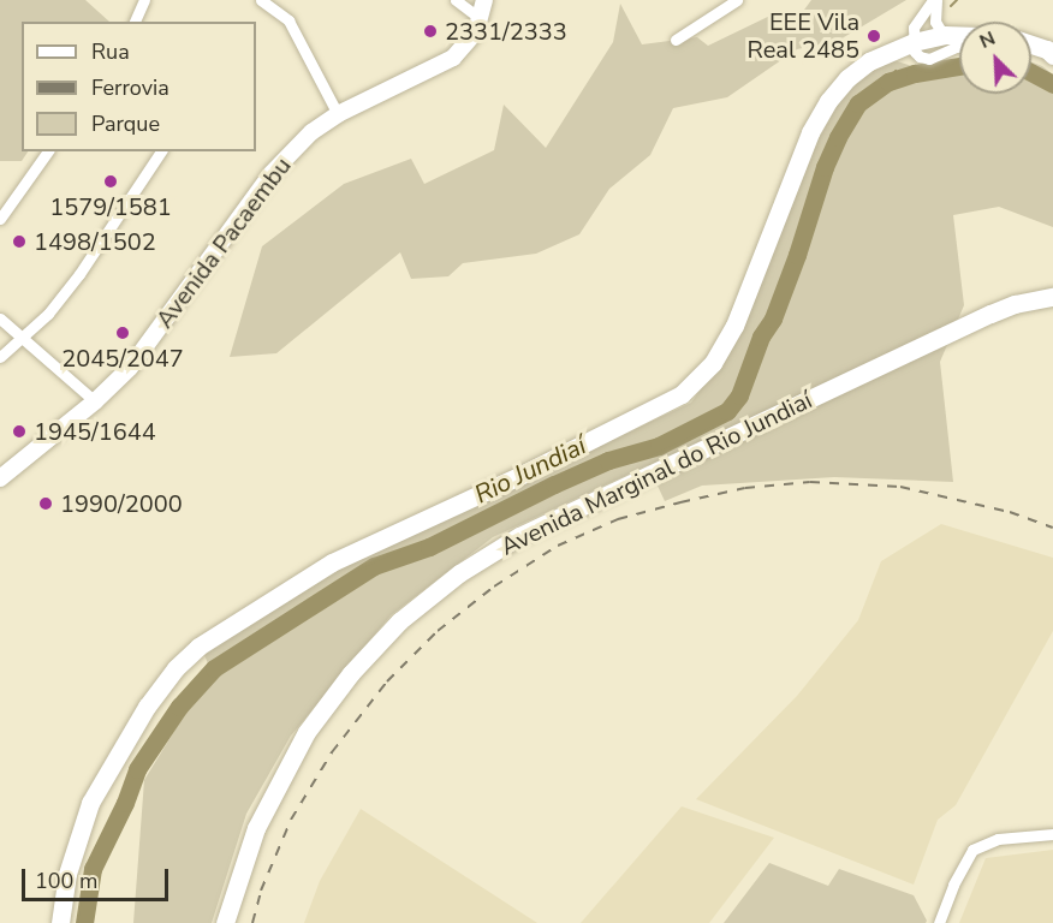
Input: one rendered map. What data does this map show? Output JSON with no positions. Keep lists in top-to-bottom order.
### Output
{
  "streets": {
    "main road": ["Avenida Pacaembu", "Avenida Marginal do Rio Jundiaí"]
  },
  "water": ["Rio Jundiaí"],
  "places": [
    "2331/2333",
    "EEE Vila Real 2485",
    "1579/1581",
    "1498/1502",
    "2045/2047",
    "1945/1644",
    "1990/2000"
  ],
  "legend": ["Rua", "Ferrovia", "Parque"],
  "scale_bar": "100 m",
  "north": "top left"
}
